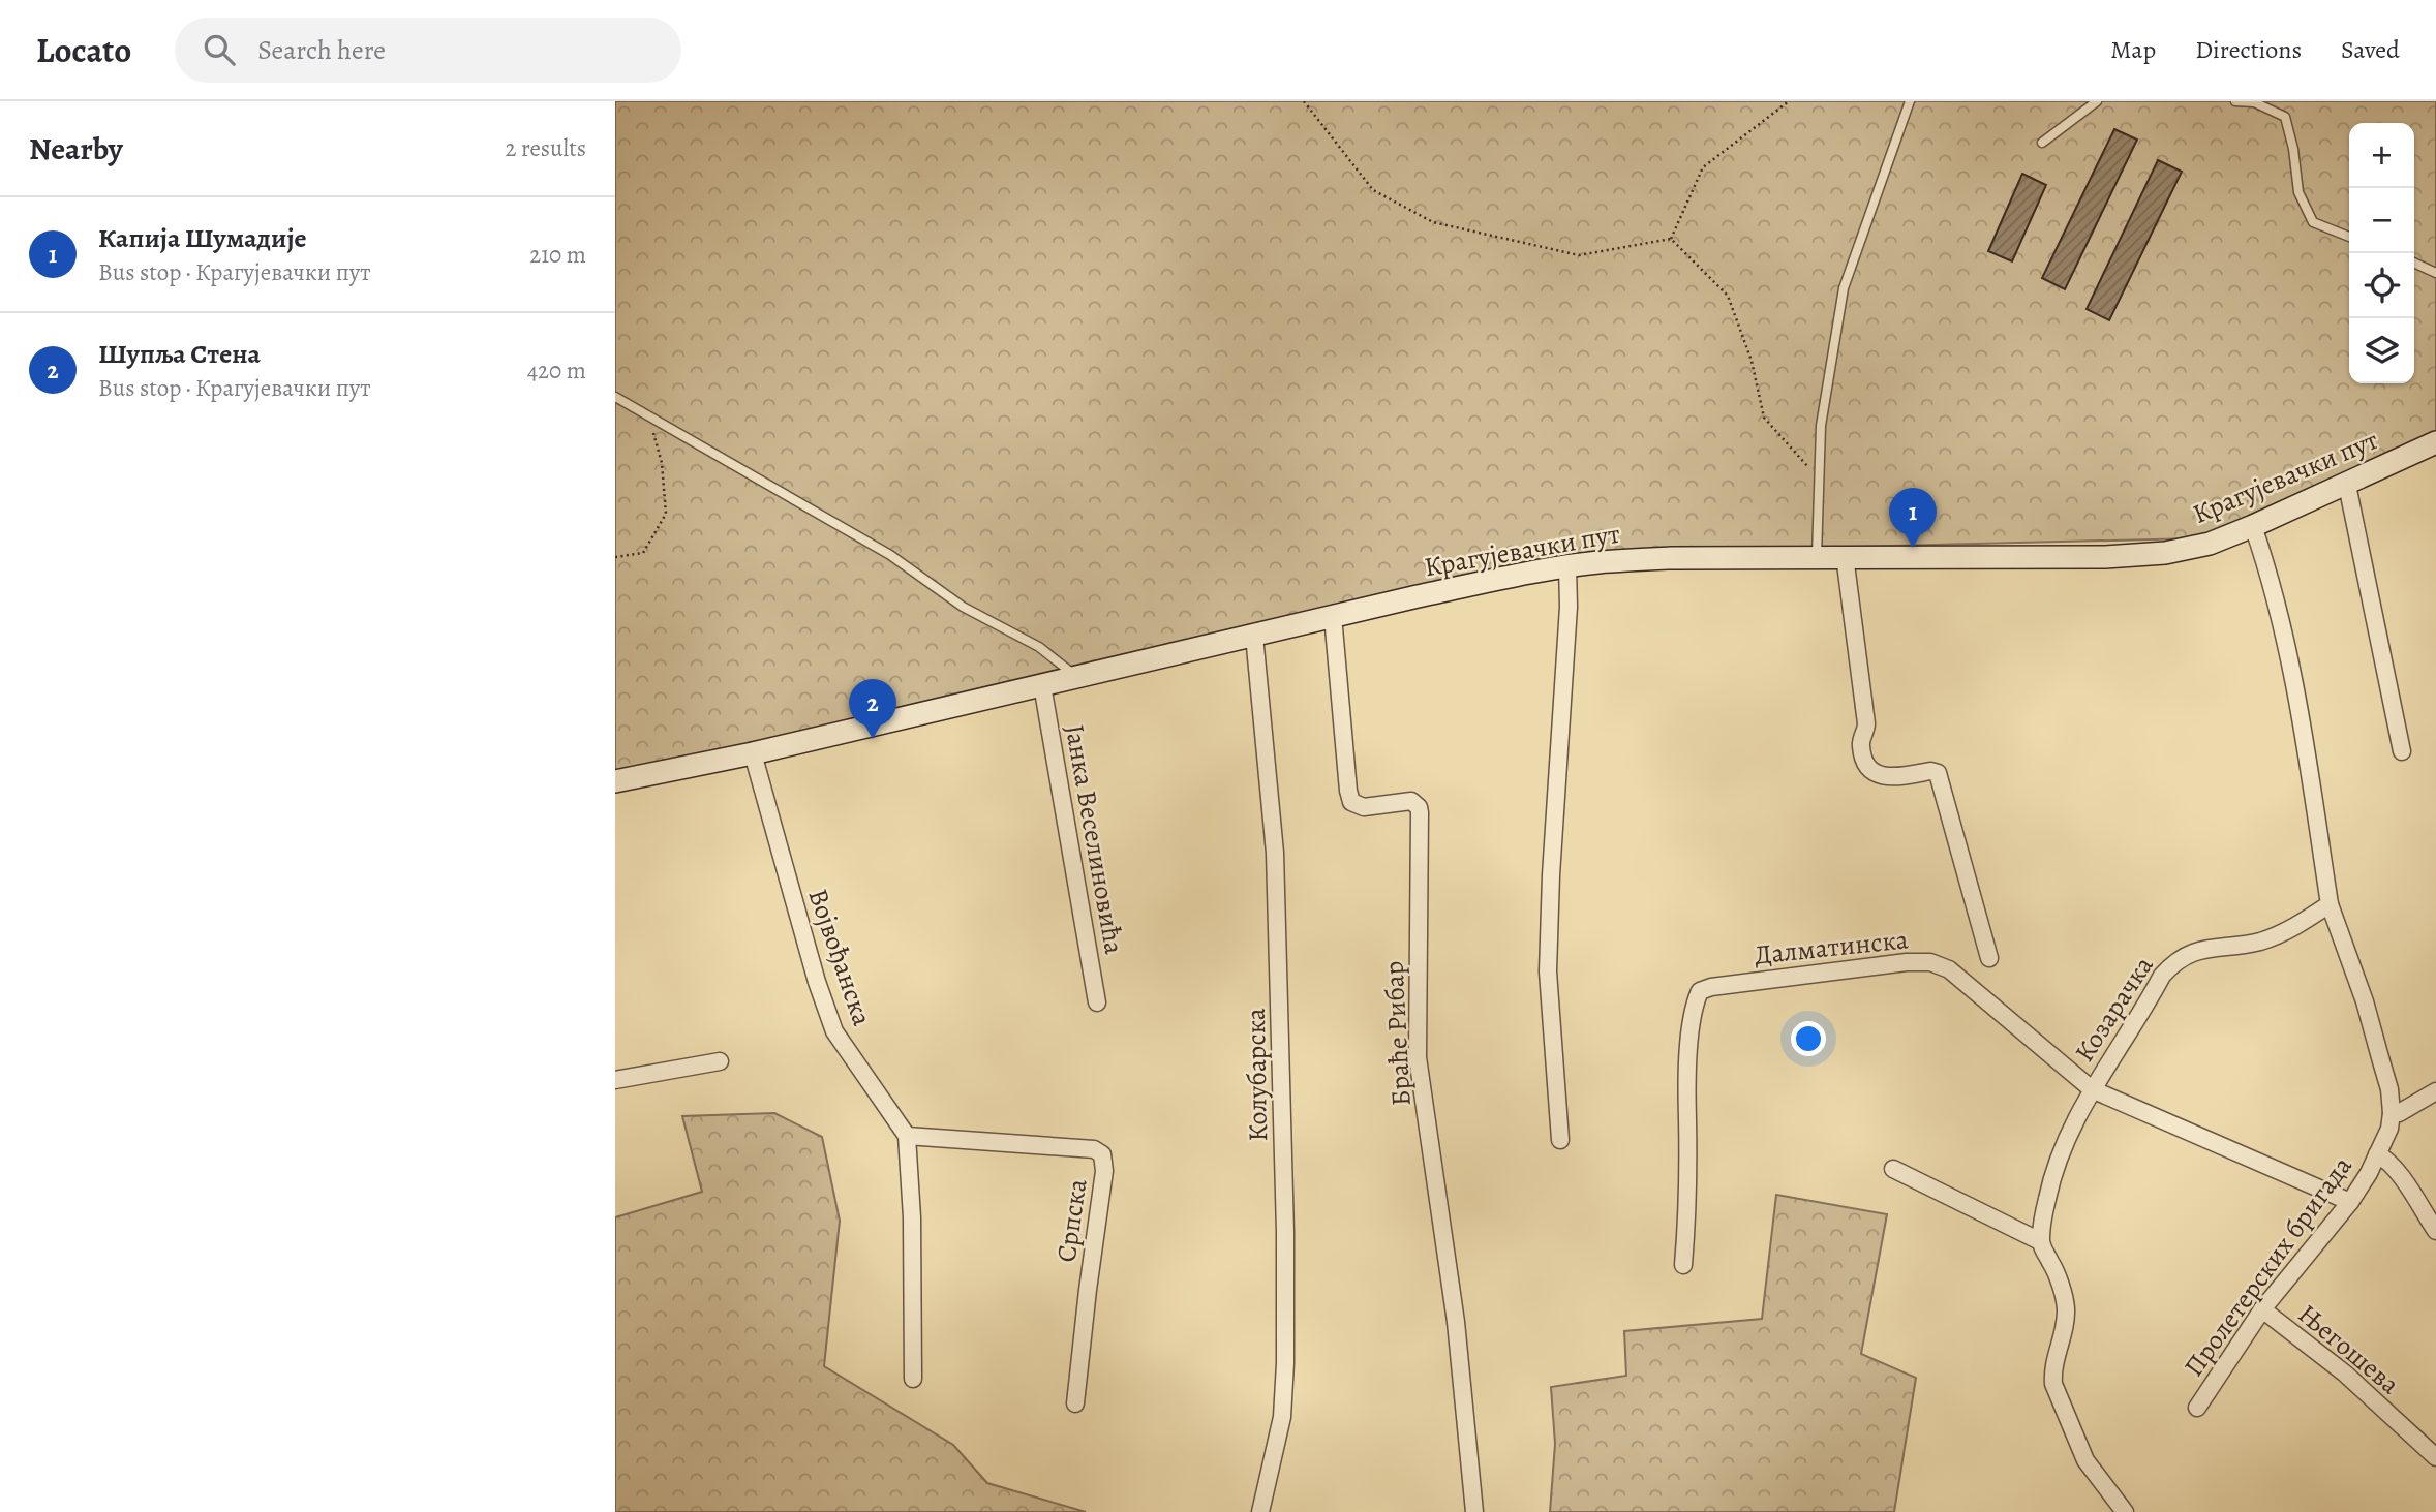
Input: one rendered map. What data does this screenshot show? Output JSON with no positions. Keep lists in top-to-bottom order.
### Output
{
  "streets": {
    "main road": ["Крагујевачки пут"],
    "street": [
      "Јанка Веселиновића",
      "Далматинска",
      "Војвођанска",
      "Козарачка",
      "Браће Рибар",
      "Колубарска",
      "Српска",
      "Пролетерских бригада",
      "Његошева"
    ]
  },
  "crossings": [
    ["Крагујевачки пут", "Јанка Веселиновића"],
    ["Крагујевачки пут", "Војвођанска"],
    ["Крагујевачки пут", "Браће Рибар"],
    ["Крагујевачки пут", "Колубарска"],
    ["Далматинска", "Козарачка"],
    ["Далматинска", "Пролетерских бригада"],
    ["Војвођанска", "Српска"],
    ["Козарачка", "Пролетерских бригада"],
    ["Пролетерских бригада", "Његошева"]
  ],
  "page": {
    "header": "Locato",
    "search": "Search here",
    "nav": ["Map", "Directions", "Saved"],
    "heading": ["Nearby", "2 results"],
    "map_buttons": ["+", "−"],
    "list": [
      {
        "mark": "1",
        "name": "Капија Шумадије",
        "note": "Bus stop · Крагујевачки пут",
        "value": "210 m"
      },
      {
        "mark": "2",
        "name": "Шупља Стена",
        "note": "Bus stop · Крагујевачки пут",
        "value": "420 m"
      }
    ],
    "pins": ["1", "2"]
  }
}
